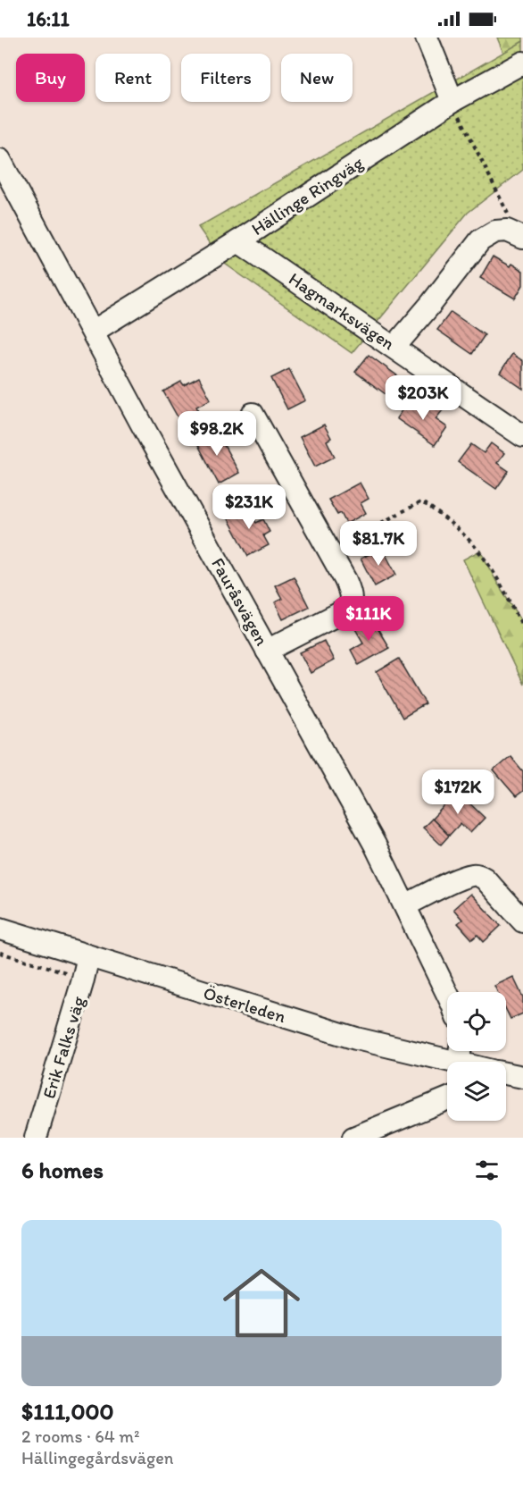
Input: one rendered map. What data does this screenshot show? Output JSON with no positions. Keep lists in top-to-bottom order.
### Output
{
  "streets": {
    "street": [
      "Hällinge Ringväg",
      "Hagmarksvägen",
      "Fauråsvägen",
      "Österleden",
      "Erik Falks väg"
    ]
  },
  "crossings": [
    ["Hällinge Ringväg", "Hagmarksvägen"],
    ["Hällinge Ringväg", "Fauråsvägen"],
    ["Österleden", "Erik Falks väg"]
  ],
  "page": {
    "status": "16:11",
    "chip": [
      "Buy",
      "Rent",
      "Filters",
      "New"
    ],
    "price": [
      "$203K",
      "$98.2K",
      "$231K",
      "$81.7K",
      "$111K",
      "$172K"
    ],
    "heading": "6 homes",
    "list": [
      {
        "name": "$111,000",
        "note": "2 rooms · 64 m² · Hällingegårdsvägen"
      }
    ]
  }
}
